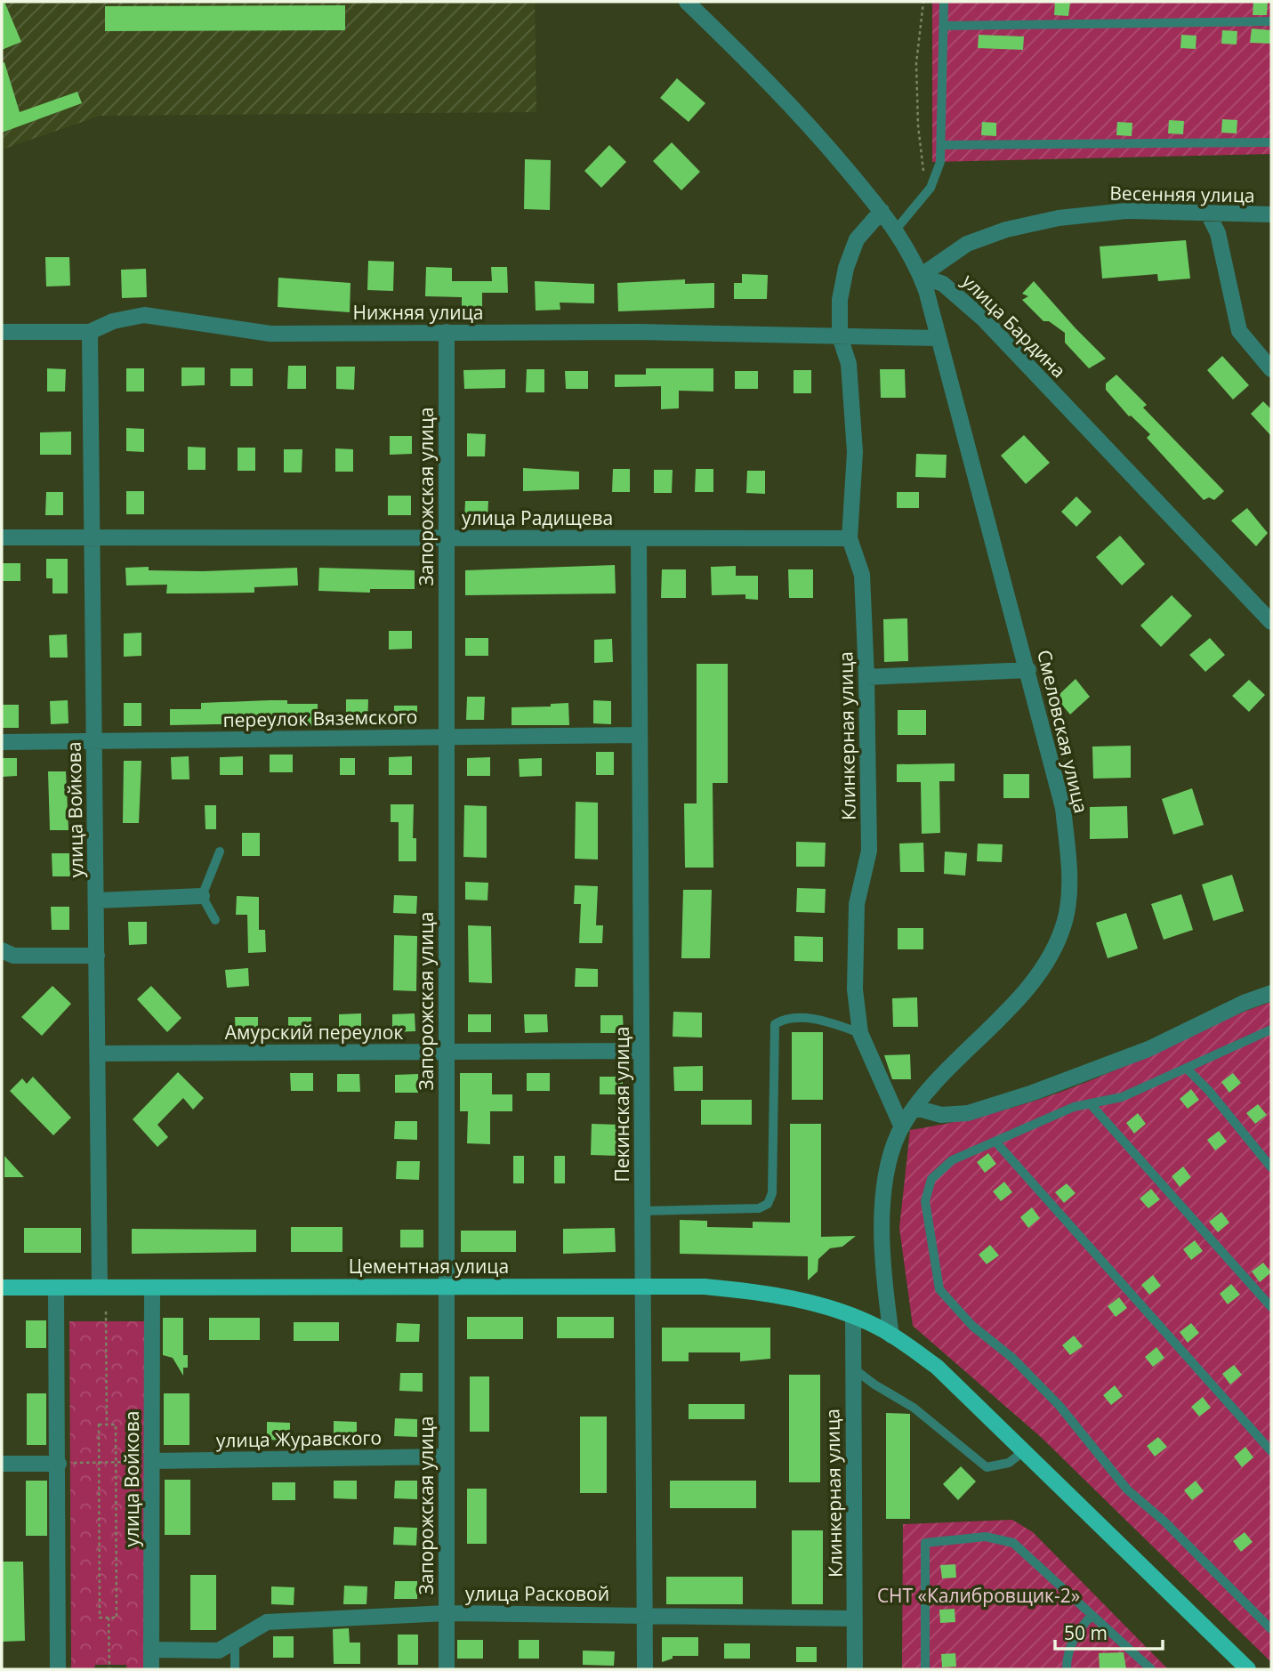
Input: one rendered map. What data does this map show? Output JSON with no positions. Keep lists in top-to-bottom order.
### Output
{
  "streets": {
    "main road": ["Цементная улица"],
    "street": [
      "Весенняя улица",
      "Нижняя улица",
      "улица Бардина",
      "Запорожская улица",
      "улица Радищева",
      "переулок Вяземского",
      "Смеловская улица",
      "Клинкерная улица",
      "улица Войкова",
      "Амурский переулок",
      "Пекинская улица",
      "улица Журавского",
      "улица Расковой"
    ]
  },
  "crossings": [
    ["Весенняя улица", "улица Бардина"],
    ["Весенняя улица", "Смеловская улица"],
    ["Нижняя улица", "Запорожская улица"],
    ["Нижняя улица", "Смеловская улица"],
    ["Нижняя улица", "Клинкерная улица"],
    ["Нижняя улица", "улица Войкова"],
    ["улица Бардина", "Смеловская улица"],
    ["Запорожская улица", "улица Радищева"],
    ["Запорожская улица", "переулок Вяземского"],
    ["Запорожская улица", "Амурский переулок"],
    ["Запорожская улица", "Цементная улица"],
    ["Запорожская улица", "улица Журавского"],
    ["Запорожская улица", "улица Расковой"],
    ["улица Радищева", "Клинкерная улица"],
    ["улица Радищева", "улица Войкова"],
    ["улица Радищева", "Пекинская улица"],
    ["переулок Вяземского", "улица Войкова"],
    ["переулок Вяземского", "Пекинская улица"],
    ["Смеловская улица", "Клинкерная улица"],
    ["Смеловская улица", "Цементная улица"],
    ["Клинкерная улица", "Цементная улица"],
    ["Клинкерная улица", "улица Расковой"],
    ["улица Войкова", "Амурский переулок"],
    ["улица Войкова", "Цементная улица"],
    ["улица Войкова", "улица Журавского"],
    ["улица Войкова", "улица Расковой"],
    ["Амурский переулок", "Пекинская улица"],
    ["Пекинская улица", "Цементная улица"],
    ["Пекинская улица", "улица Расковой"]
  ],
  "parks": ["СНТ «Калибровщик-2»"],
  "scale_bar": "50 m"
}
